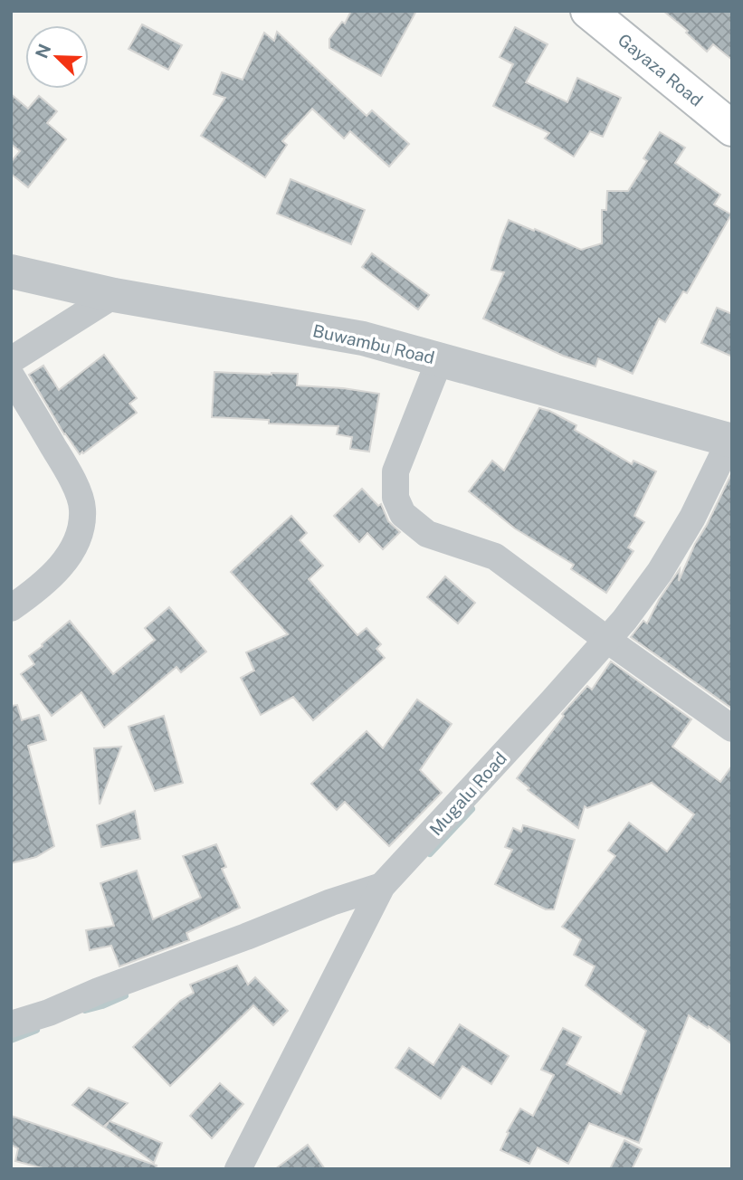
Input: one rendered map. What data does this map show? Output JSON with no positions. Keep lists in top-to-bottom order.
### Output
{
  "streets": {
    "main road": ["Gayaza Road"],
    "street": ["Buwambu Road", "Mugalu Road"]
  },
  "crossings": [
    ["Buwambu Road", "Mugalu Road"]
  ],
  "north": "top left"
}
